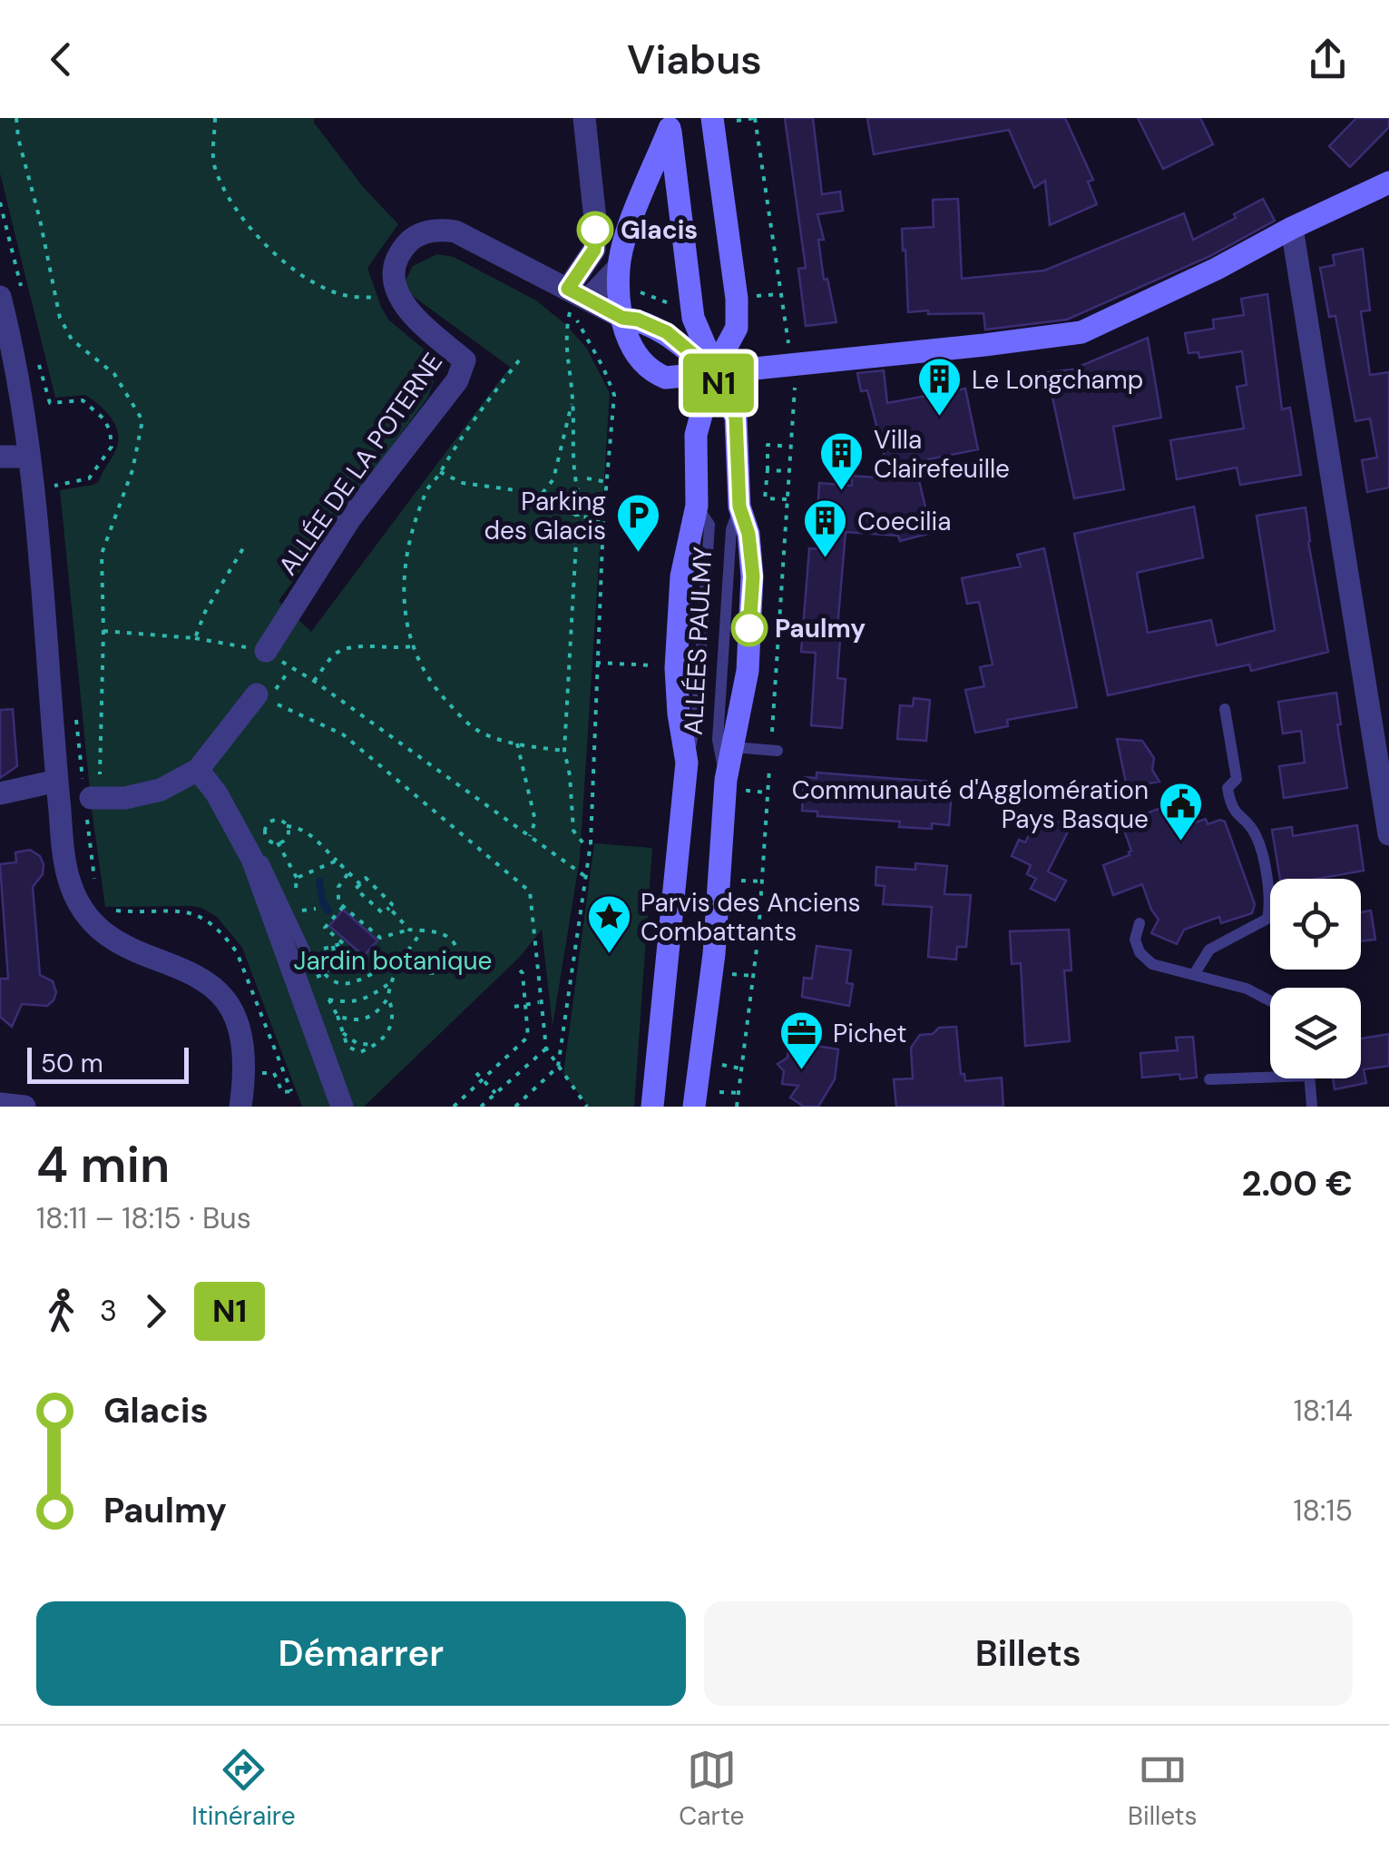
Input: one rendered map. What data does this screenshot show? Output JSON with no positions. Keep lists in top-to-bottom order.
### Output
{
  "streets": {
    "main road": ["ALLÉES PAULMY"],
    "street": ["ALLÉE DE LA POTERNE"]
  },
  "parks": ["Jardin botanique"],
  "places": {
    "other": ["Glacis", "Paulmy"],
    "building": ["Le Longchamp", "Villa Clairefeuille", "Coecilia"],
    "parking": ["Parking des Glacis"],
    "public building": ["Communauté d'Agglomération Pays Basque"],
    "place": ["Parvis des Anciens Combattants"],
    "office": ["Pichet"]
  },
  "lines": ["bus line N1"],
  "scale_bar": "50 m",
  "page": {
    "header": "Viabus",
    "on_map": "N1",
    "scale": "50 m",
    "heading": ["4 min", "18:11 – 18:15 · Bus", "2.00 €"],
    "legs": ["3", "N1"],
    "list": [
      {
        "name": "Glacis",
        "value": "18:14"
      },
      {
        "name": "Paulmy",
        "value": "18:15"
      }
    ],
    "buttons": ["Démarrer", "Billets"],
    "tabs": ["Itinéraire", "Carte", "Billets"]
  }
}
